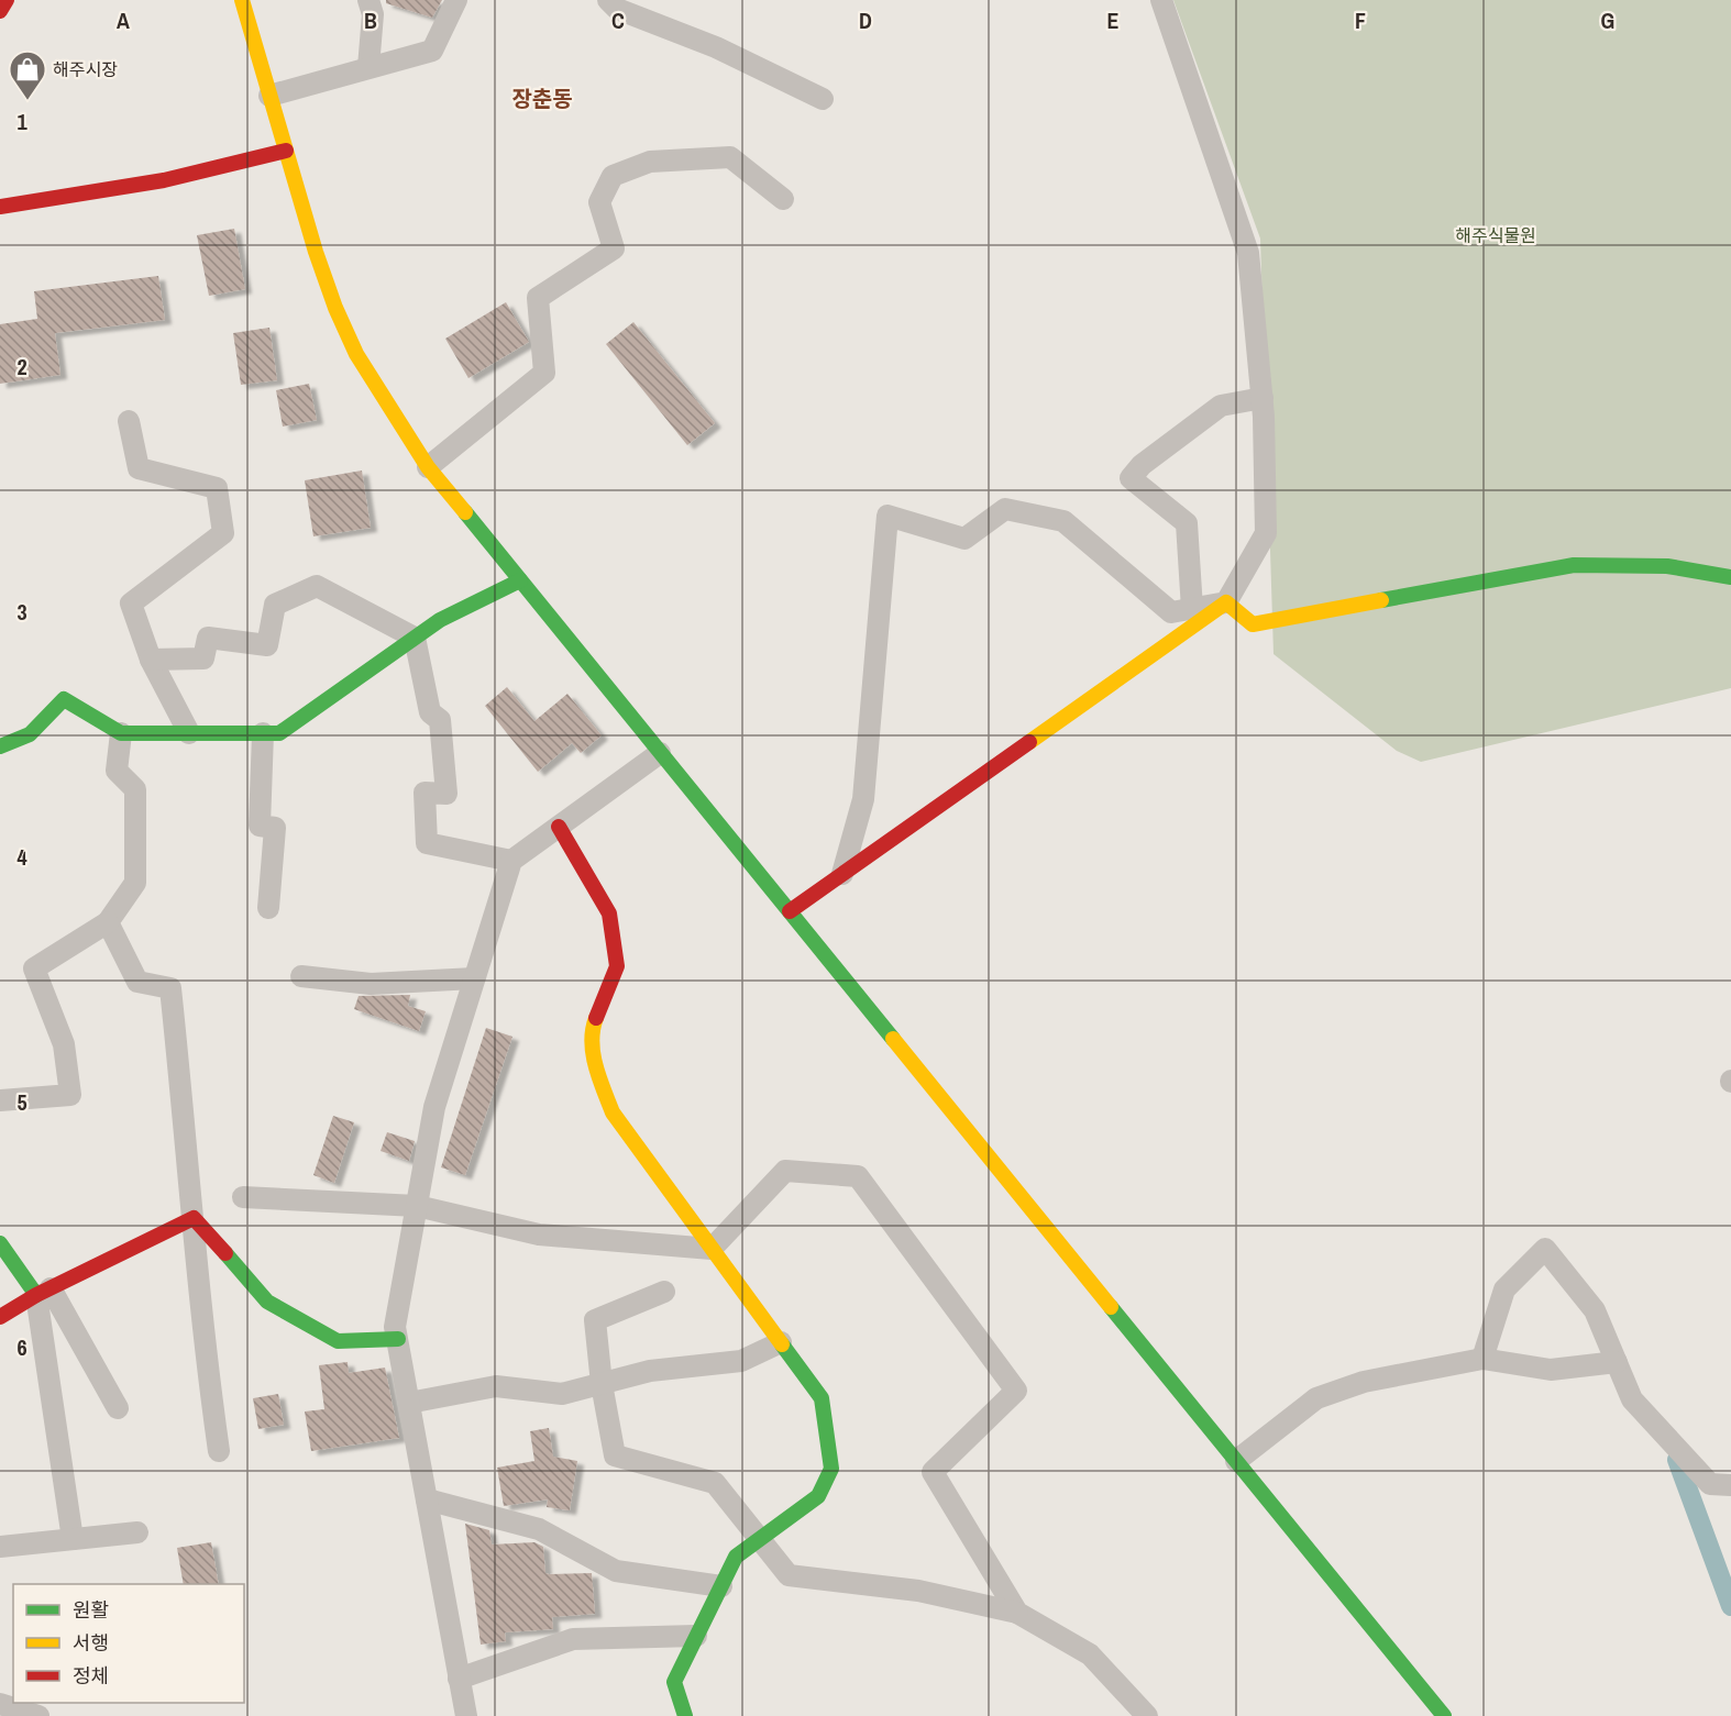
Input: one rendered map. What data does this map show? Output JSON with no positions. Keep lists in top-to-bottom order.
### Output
{
  "districts": ["장춘동"],
  "parks": ["해주식물원"],
  "places": {
    "shop": ["해주시장"]
  },
  "legend": ["원활", "서행", "정체"],
  "grid": {
    "columns": [
      "A",
      "B",
      "C",
      "D",
      "E",
      "F",
      "G"
    ],
    "rows": [
      "1",
      "2",
      "3",
      "4",
      "5",
      "6"
    ]
  }
}
